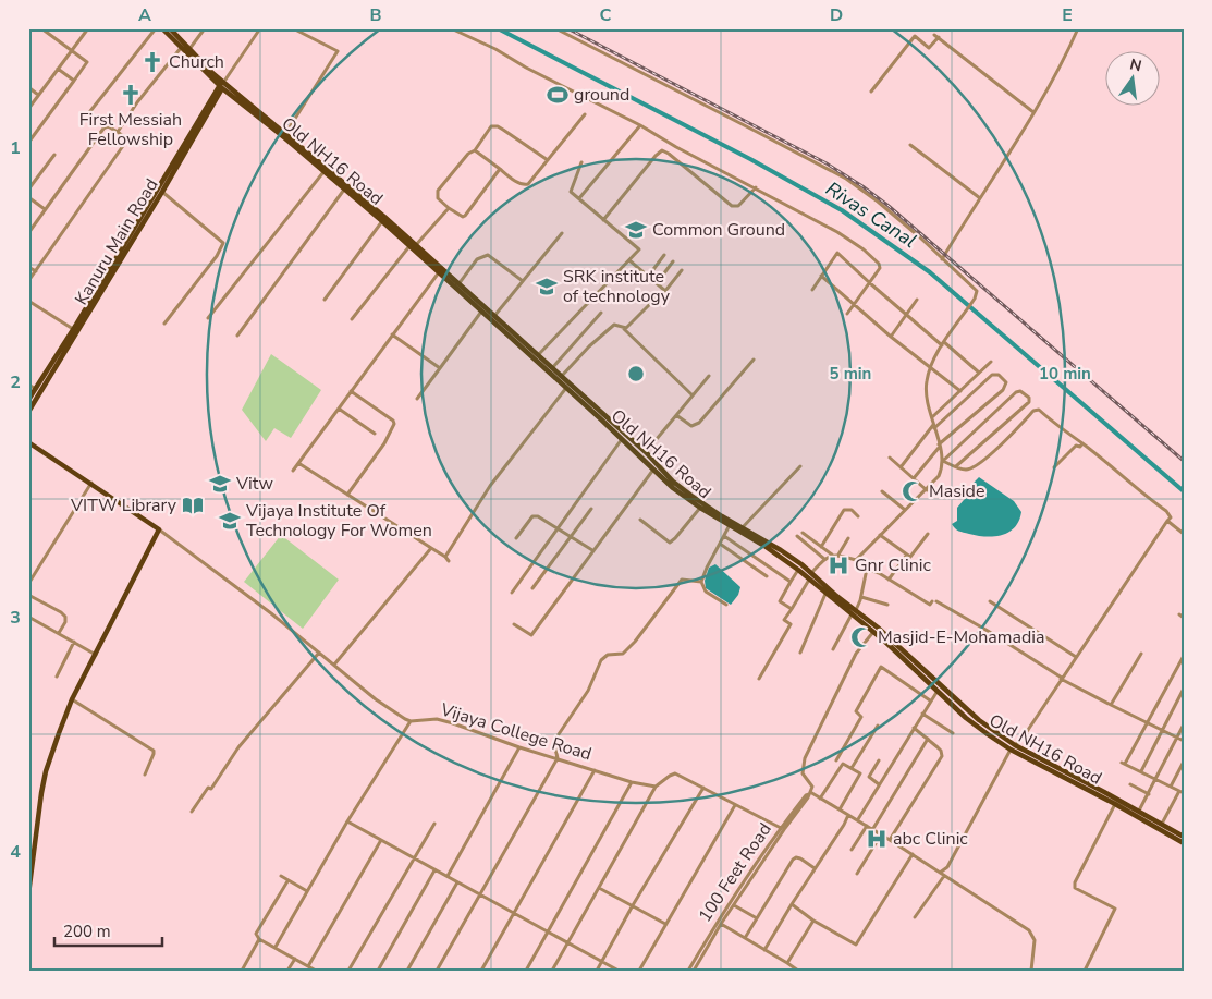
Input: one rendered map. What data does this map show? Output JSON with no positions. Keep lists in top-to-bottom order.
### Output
{
  "streets": {
    "main road": ["Old NH16 Road", "Kanuru Main Road"],
    "street": ["Vijaya College Road", "100 Feet Road"]
  },
  "crossings": [
    ["Old NH16 Road", "Kanuru Main Road"]
  ],
  "water": ["Rivas Canal"],
  "places": {
    "church": ["Church", "First Messiah Fellowship"],
    "sports": ["ground"],
    "school or university": [
      "Common Ground",
      "SRK institute of technology",
      "Vitw",
      "Vijaya Institute Of Technology For Women"
    ],
    "mosque": ["Maside", "Masjid-E-Mohamadia"],
    "library": ["VITW Library"],
    "hospital": ["Gnr Clinic", "abc Clinic"]
  },
  "scale_bar": "200 m",
  "north": "top",
  "grid": {
    "columns": [
      "A",
      "B",
      "C",
      "D",
      "E"
    ],
    "rows": [
      "1",
      "2",
      "3",
      "4"
    ]
  },
  "rings": ["5 min", "10 min"]
}
